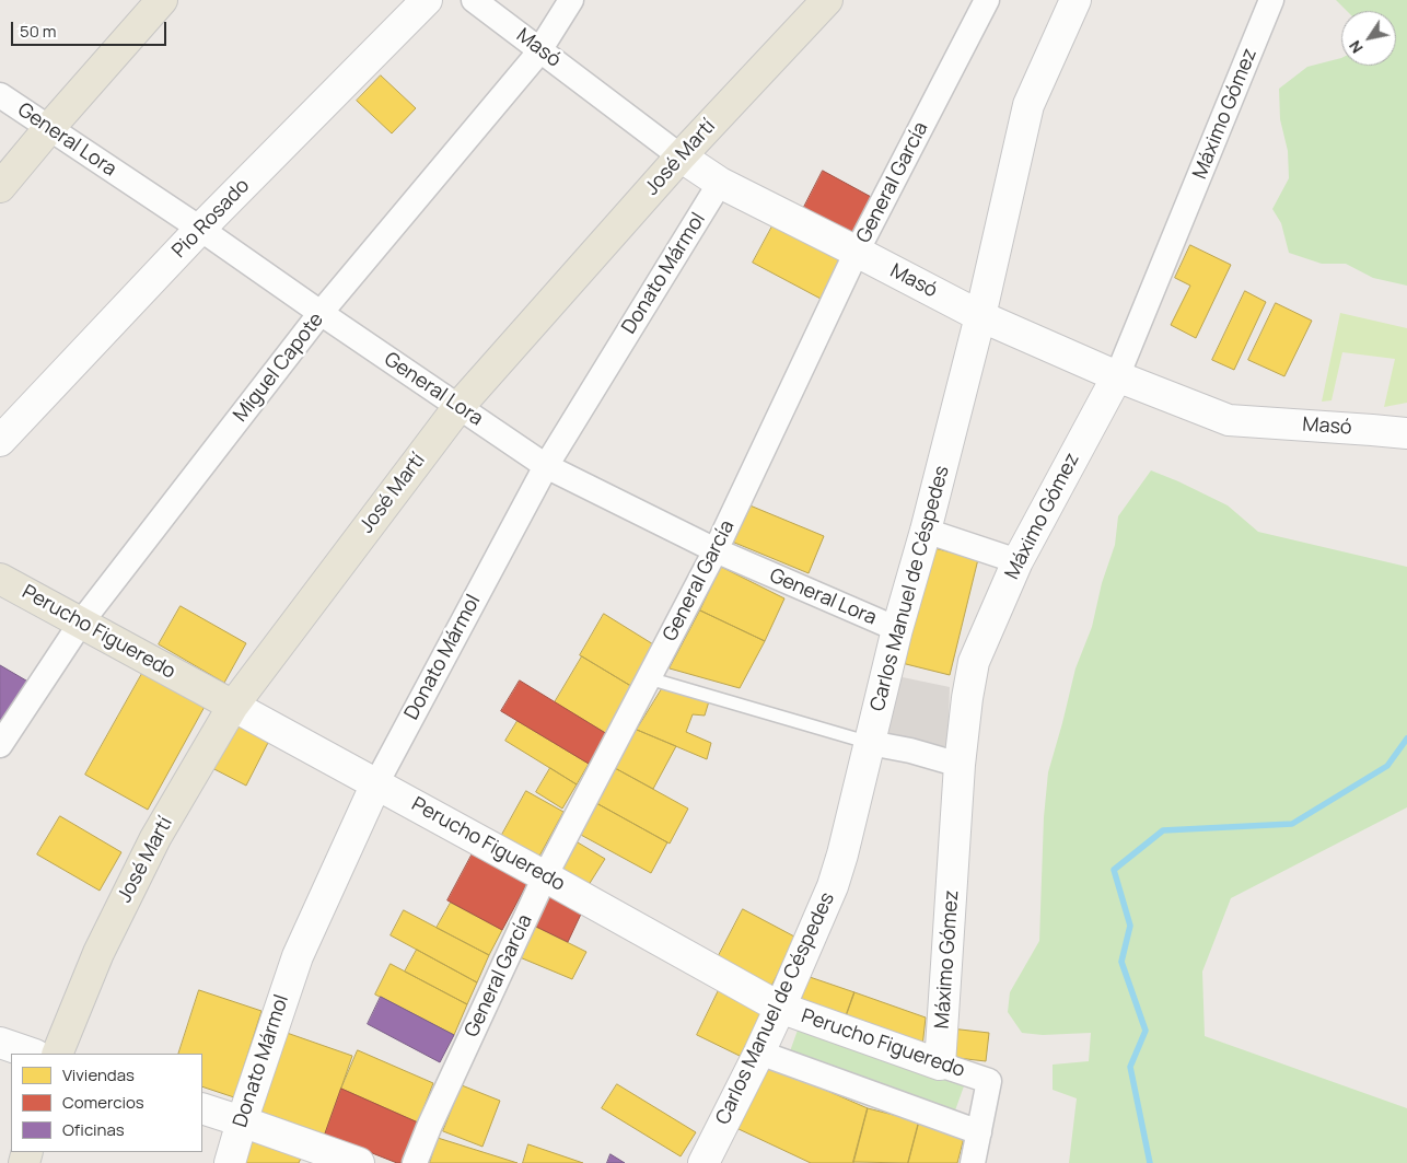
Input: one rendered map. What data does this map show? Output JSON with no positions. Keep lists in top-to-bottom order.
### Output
{
  "streets": {
    "main road": ["José Martí", "Perucho Figueredo"],
    "street": [
      "Masó",
      "Máximo Gómez",
      "General Lora",
      "General García",
      "Pio Rosado",
      "Donato Mármol",
      "Miguel Capote",
      "Carlos Manuel de Céspedes"
    ]
  },
  "crossings": [
    ["Masó", "Máximo Gómez"],
    ["Masó", "José Martí"],
    ["Masó", "General García"],
    ["Masó", "Donato Mármol"],
    ["Masó", "Miguel Capote"],
    ["Masó", "Carlos Manuel de Céspedes"],
    ["Máximo Gómez", "Perucho Figueredo"],
    ["General Lora", "José Martí"],
    ["General Lora", "General García"],
    ["General Lora", "Pio Rosado"],
    ["General Lora", "Donato Mármol"],
    ["General Lora", "Miguel Capote"],
    ["General Lora", "Carlos Manuel de Céspedes"],
    ["José Martí", "Perucho Figueredo"],
    ["General García", "Perucho Figueredo"],
    ["Donato Mármol", "Perucho Figueredo"],
    ["Miguel Capote", "Perucho Figueredo"],
    ["Carlos Manuel de Céspedes", "Perucho Figueredo"]
  ],
  "legend": ["Viviendas", "Comercios", "Oficinas"],
  "scale_bar": "50 m",
  "north": "bottom left"
}
